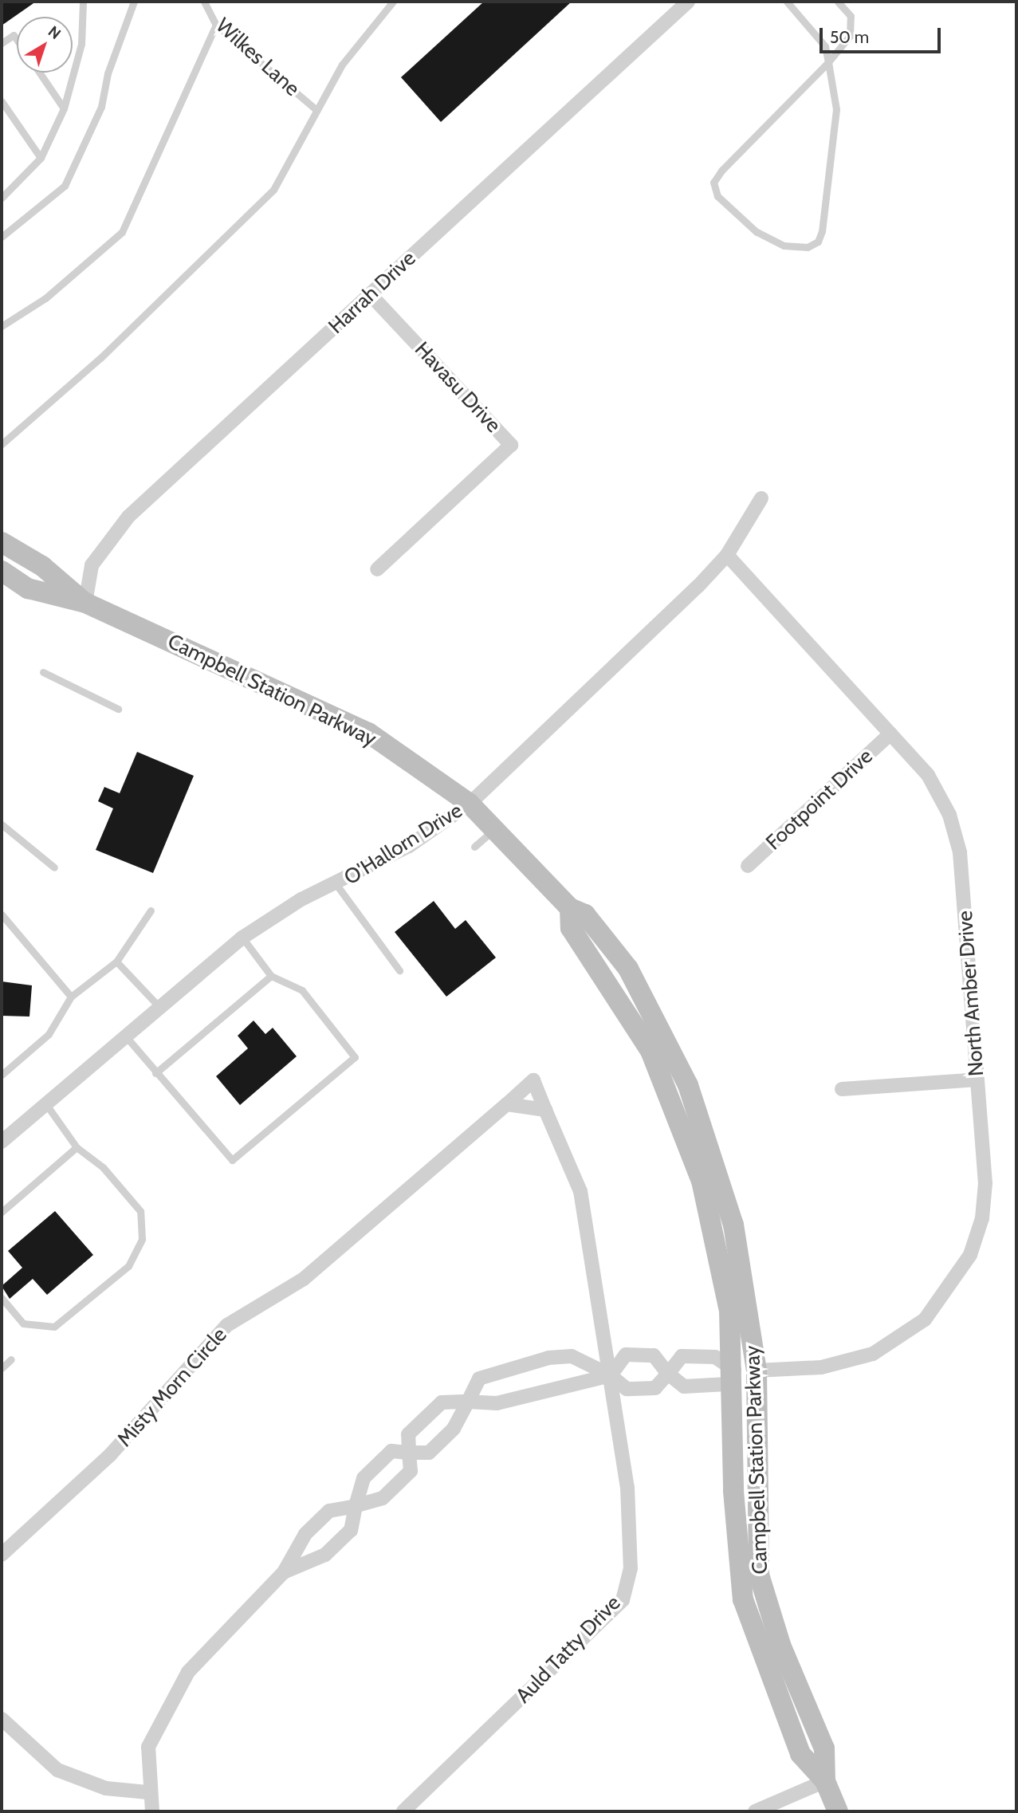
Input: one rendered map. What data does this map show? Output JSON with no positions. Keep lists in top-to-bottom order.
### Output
{
  "streets": {
    "street": [
      "Harrah Drive",
      "Havasu Drive",
      "Campbell Station Parkway",
      "Footpoint Drive",
      "O'Hallorn Drive",
      "North Amber Drive",
      "Misty Morn Circle",
      "Auld Tatty Drive"
    ],
    "lane": ["Wilkes Lane"]
  },
  "crossings": [
    ["Harrah Drive", "Havasu Drive"],
    ["Harrah Drive", "Campbell Station Parkway"],
    ["Campbell Station Parkway", "O'Hallorn Drive"],
    ["Campbell Station Parkway", "North Amber Drive"],
    ["Footpoint Drive", "North Amber Drive"],
    ["O'Hallorn Drive", "North Amber Drive"],
    ["Misty Morn Circle", "Auld Tatty Drive"]
  ],
  "scale_bar": "50 m",
  "north": "top right"
}
